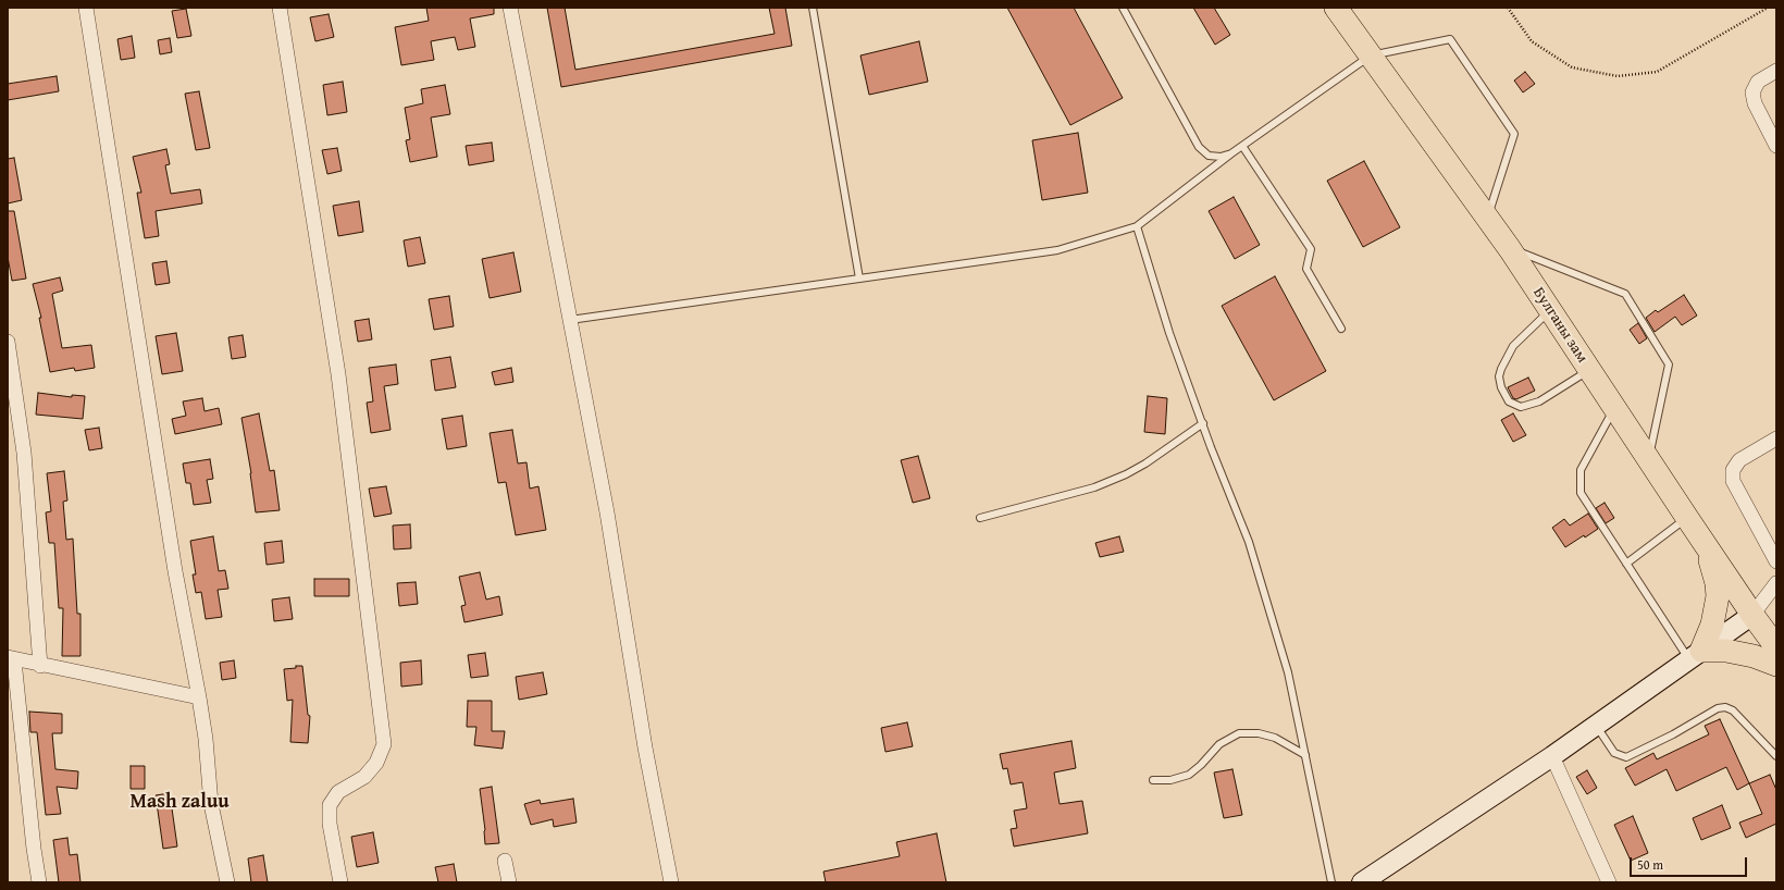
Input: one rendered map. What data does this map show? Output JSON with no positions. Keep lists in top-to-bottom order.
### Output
{
  "streets": {
    "highway": ["Булганы зам"]
  },
  "districts": ["Mash zaluu"],
  "scale_bar": "50 m"
}
